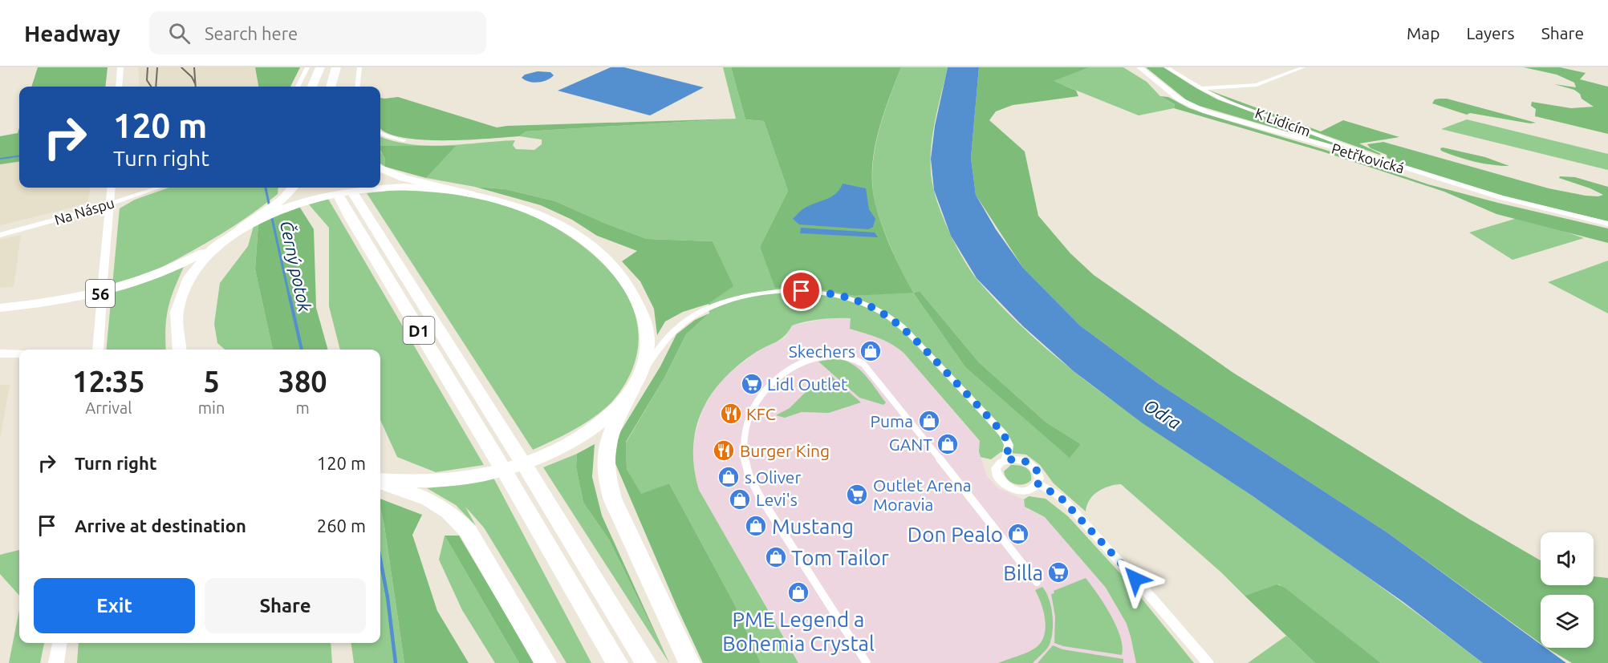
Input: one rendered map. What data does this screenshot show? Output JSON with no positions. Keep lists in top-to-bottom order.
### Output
{
  "streets": {
    "highway": ["56", "D1"],
    "street": ["K Lidicím", "Petřkovická", "Na Náspu"]
  },
  "crossings": [
    ["K Lidicím", "Petřkovická"]
  ],
  "water": ["Černý potok", "Odra"],
  "places": {
    "shop": [
      "Skechers",
      "Puma",
      "GANT",
      "s.Oliver",
      "Levi's",
      "Mustang",
      "Don Pealo",
      "Tom Tailor",
      "PME Legend a Bohemia Crystal"
    ],
    "supermarket": ["Lidl Outlet", "Outlet Arena Moravia", "Billa"],
    "restaurant": ["KFC", "Burger King"]
  },
  "page": {
    "header": "Headway",
    "search": "Search here",
    "nav": ["Map", "Layers", "Share"],
    "turn": ["120 m", "Turn right"],
    "eta": [
      "12:35",
      "Arrival",
      "5",
      "min",
      "380",
      "m"
    ],
    "list": [
      {
        "name": "Turn right",
        "value": "120 m"
      },
      {
        "name": "Arrive at destination",
        "value": "260 m"
      }
    ],
    "buttons": ["Exit", "Share"]
  }
}
